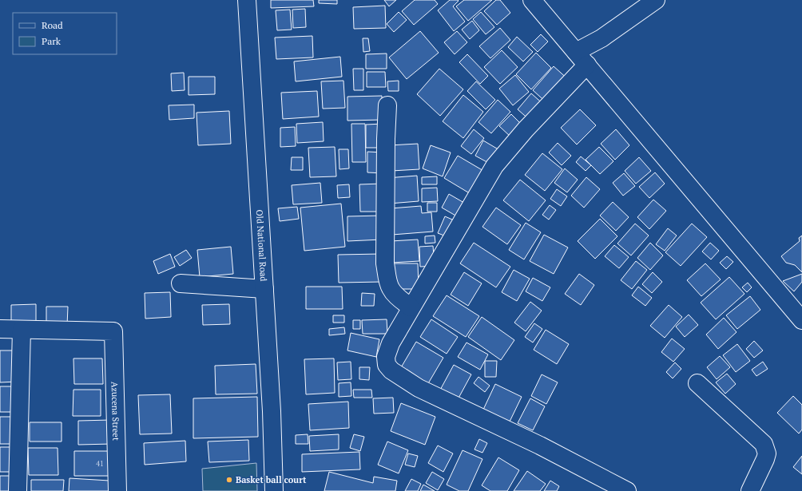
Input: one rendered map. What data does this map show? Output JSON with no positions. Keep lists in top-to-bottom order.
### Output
{
  "streets": {
    "street": ["Old National Road", "Azucena Street"]
  },
  "places": ["Basket ball court"],
  "house_numbers": ["41"],
  "legend": ["Road", "Park"]
}
